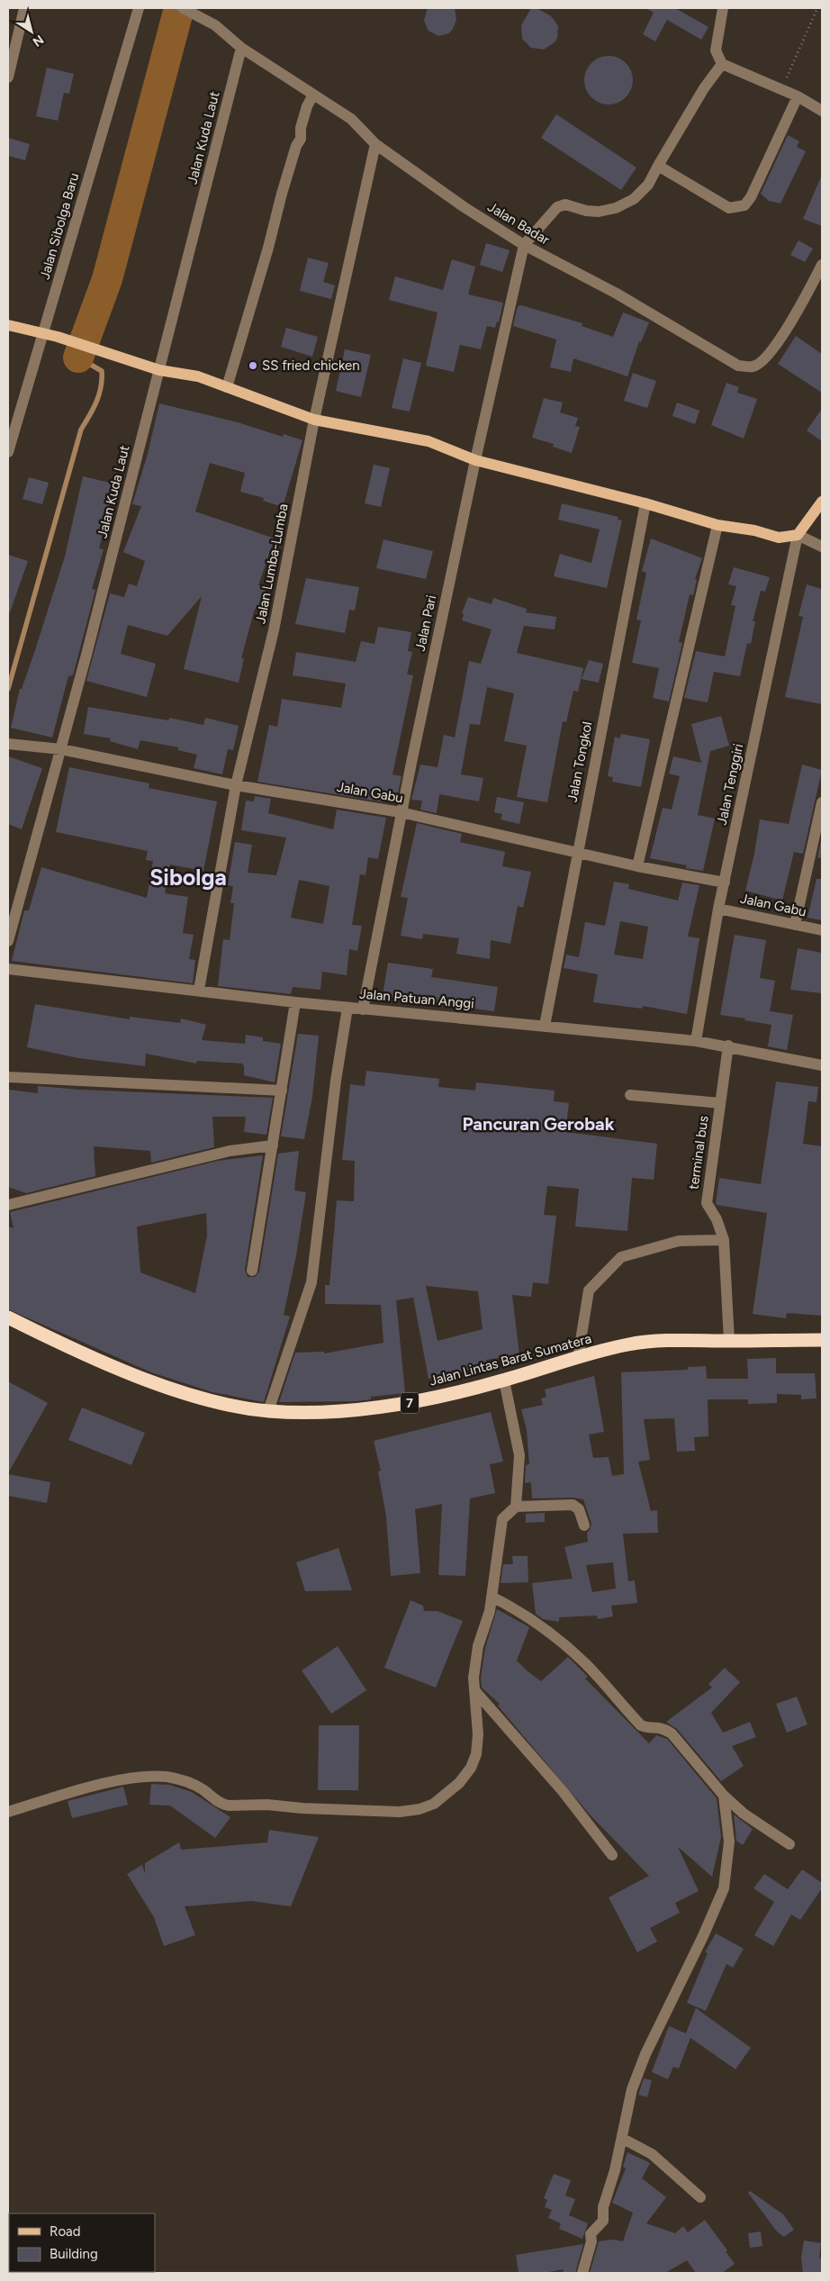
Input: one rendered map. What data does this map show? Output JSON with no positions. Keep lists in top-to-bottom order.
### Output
{
  "streets": {
    "highway": ["Jalan Lintas Barat Sumatera", "7"],
    "street": [
      "Jalan Kuda Laut",
      "Jalan Badar",
      "Jalan Sibolga Baru",
      "Jalan Lumba-Lumba",
      "Jalan Pari",
      "Jalan Tongkol",
      "Jalan Tenggiri",
      "Jalan Gabu",
      "Jalan Patuan Anggi",
      "terminal bus"
    ]
  },
  "crossings": [
    ["Jalan Kuda Laut", "Jalan Badar"],
    ["Jalan Kuda Laut", "Jalan Gabu"],
    ["Jalan Badar", "Jalan Lumba-Lumba"],
    ["Jalan Badar", "Jalan Pari"],
    ["Jalan Lumba-Lumba", "Jalan Gabu"],
    ["Jalan Lumba-Lumba", "Jalan Patuan Anggi"],
    ["Jalan Pari", "Jalan Gabu"],
    ["Jalan Pari", "Jalan Patuan Anggi"],
    ["Jalan Tongkol", "Jalan Gabu"],
    ["Jalan Tongkol", "Jalan Patuan Anggi"],
    ["Jalan Tenggiri", "Jalan Gabu"],
    ["Jalan Tenggiri", "Jalan Patuan Anggi"],
    ["Jalan Patuan Anggi", "terminal bus"],
    ["terminal bus", "Jalan Lintas Barat Sumatera"]
  ],
  "districts": ["Sibolga", "Pancuran Gerobak"],
  "places": ["SS fried chicken"],
  "legend": ["Road", "Building"],
  "north": "bottom right"
}
